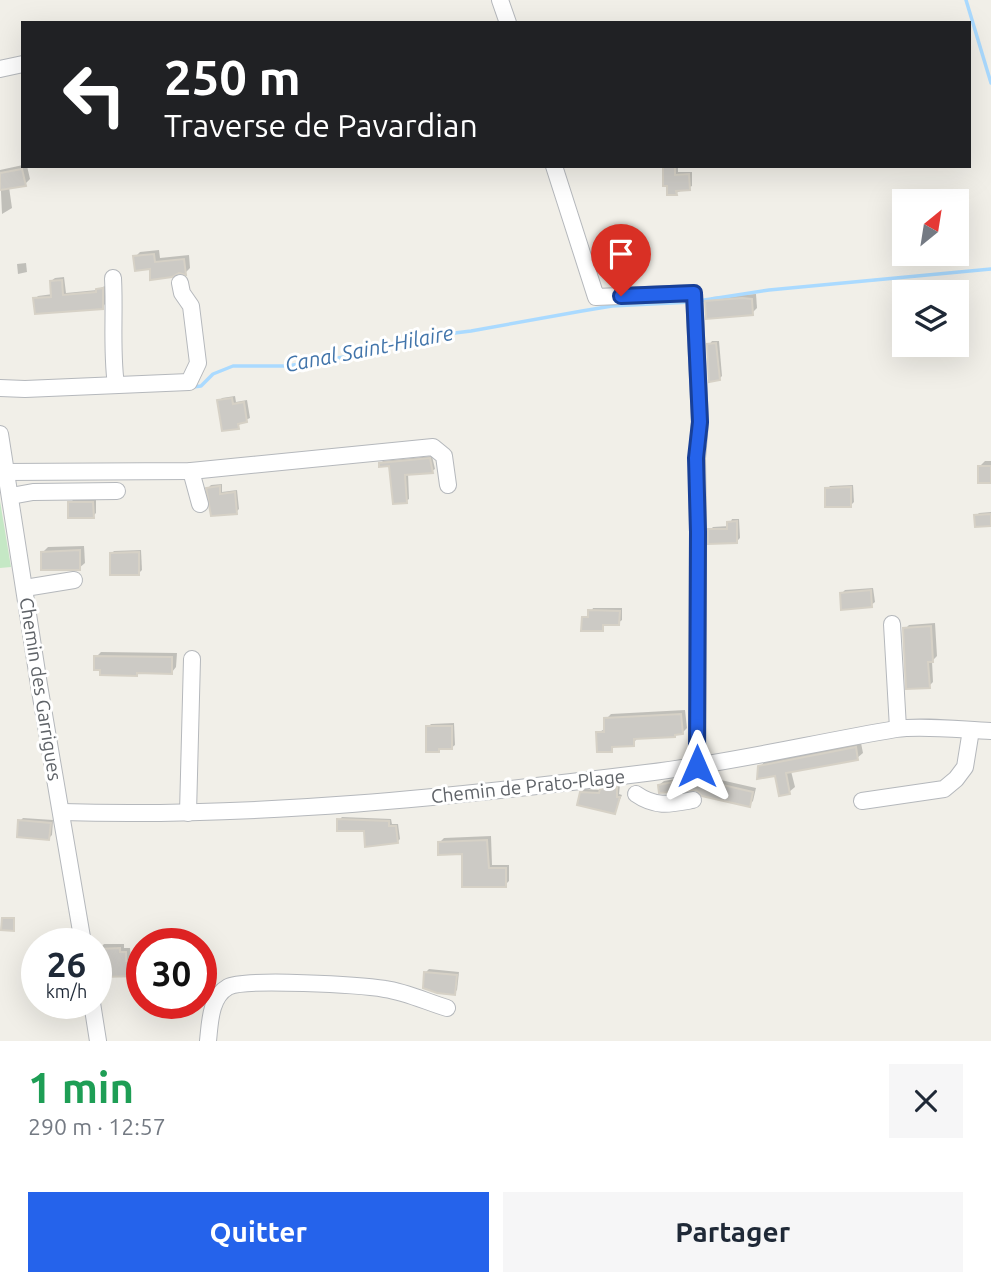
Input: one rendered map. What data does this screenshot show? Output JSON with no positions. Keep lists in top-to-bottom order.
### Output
{
  "streets": {
    "street": ["Chemin des Garrigues", "Chemin de Prato-Plage"]
  },
  "crossings": [
    ["Chemin des Garrigues", "Chemin de Prato-Plage"]
  ],
  "water": ["Canal Saint-Hilaire"],
  "north": "top right",
  "page": {
    "turn": ["250 m", "Traverse de Pavardian"],
    "speed": "26 km/h",
    "limit": "30",
    "heading": ["1 min", "290 m · 12:57"],
    "buttons": ["Quitter", "Partager"]
  }
}
